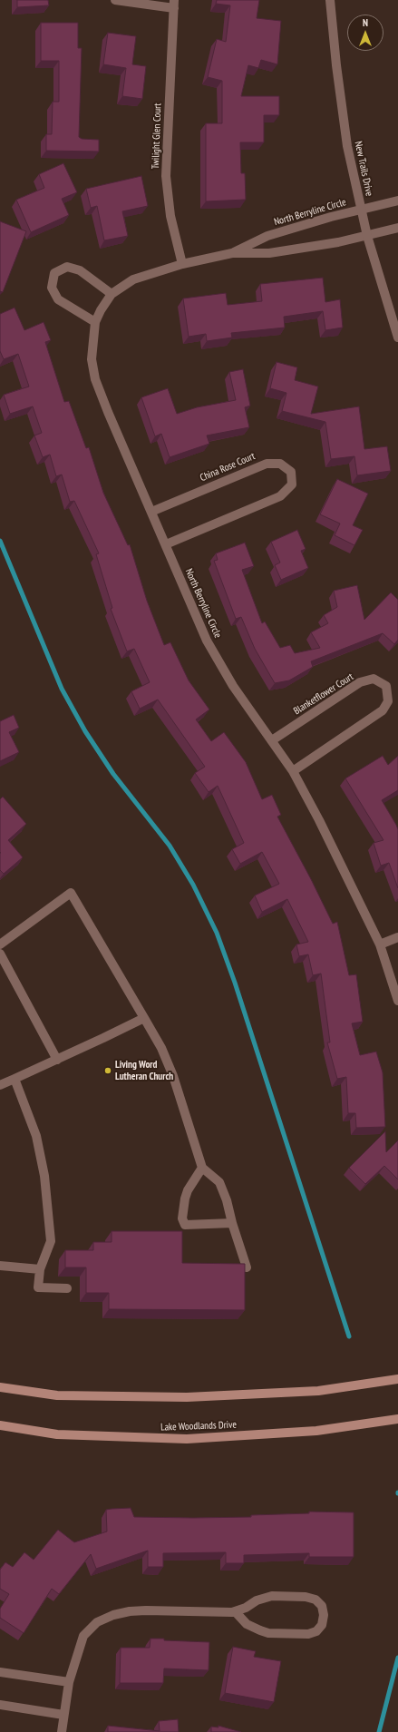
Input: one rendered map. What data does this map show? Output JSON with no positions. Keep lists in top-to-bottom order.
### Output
{
  "streets": {
    "main road": ["Lake Woodlands Drive"],
    "street": [
      "Twilight Glen Court",
      "New Trails Drive",
      "North Berryline Circle",
      "China Rose Court",
      "Blanketflower Court"
    ]
  },
  "crossings": [
    ["Twilight Glen Court", "North Berryline Circle"],
    ["New Trails Drive", "North Berryline Circle"],
    ["North Berryline Circle", "China Rose Court"],
    ["North Berryline Circle", "Blanketflower Court"]
  ],
  "places": ["Living Word Lutheran Church"],
  "north": "top"
}
